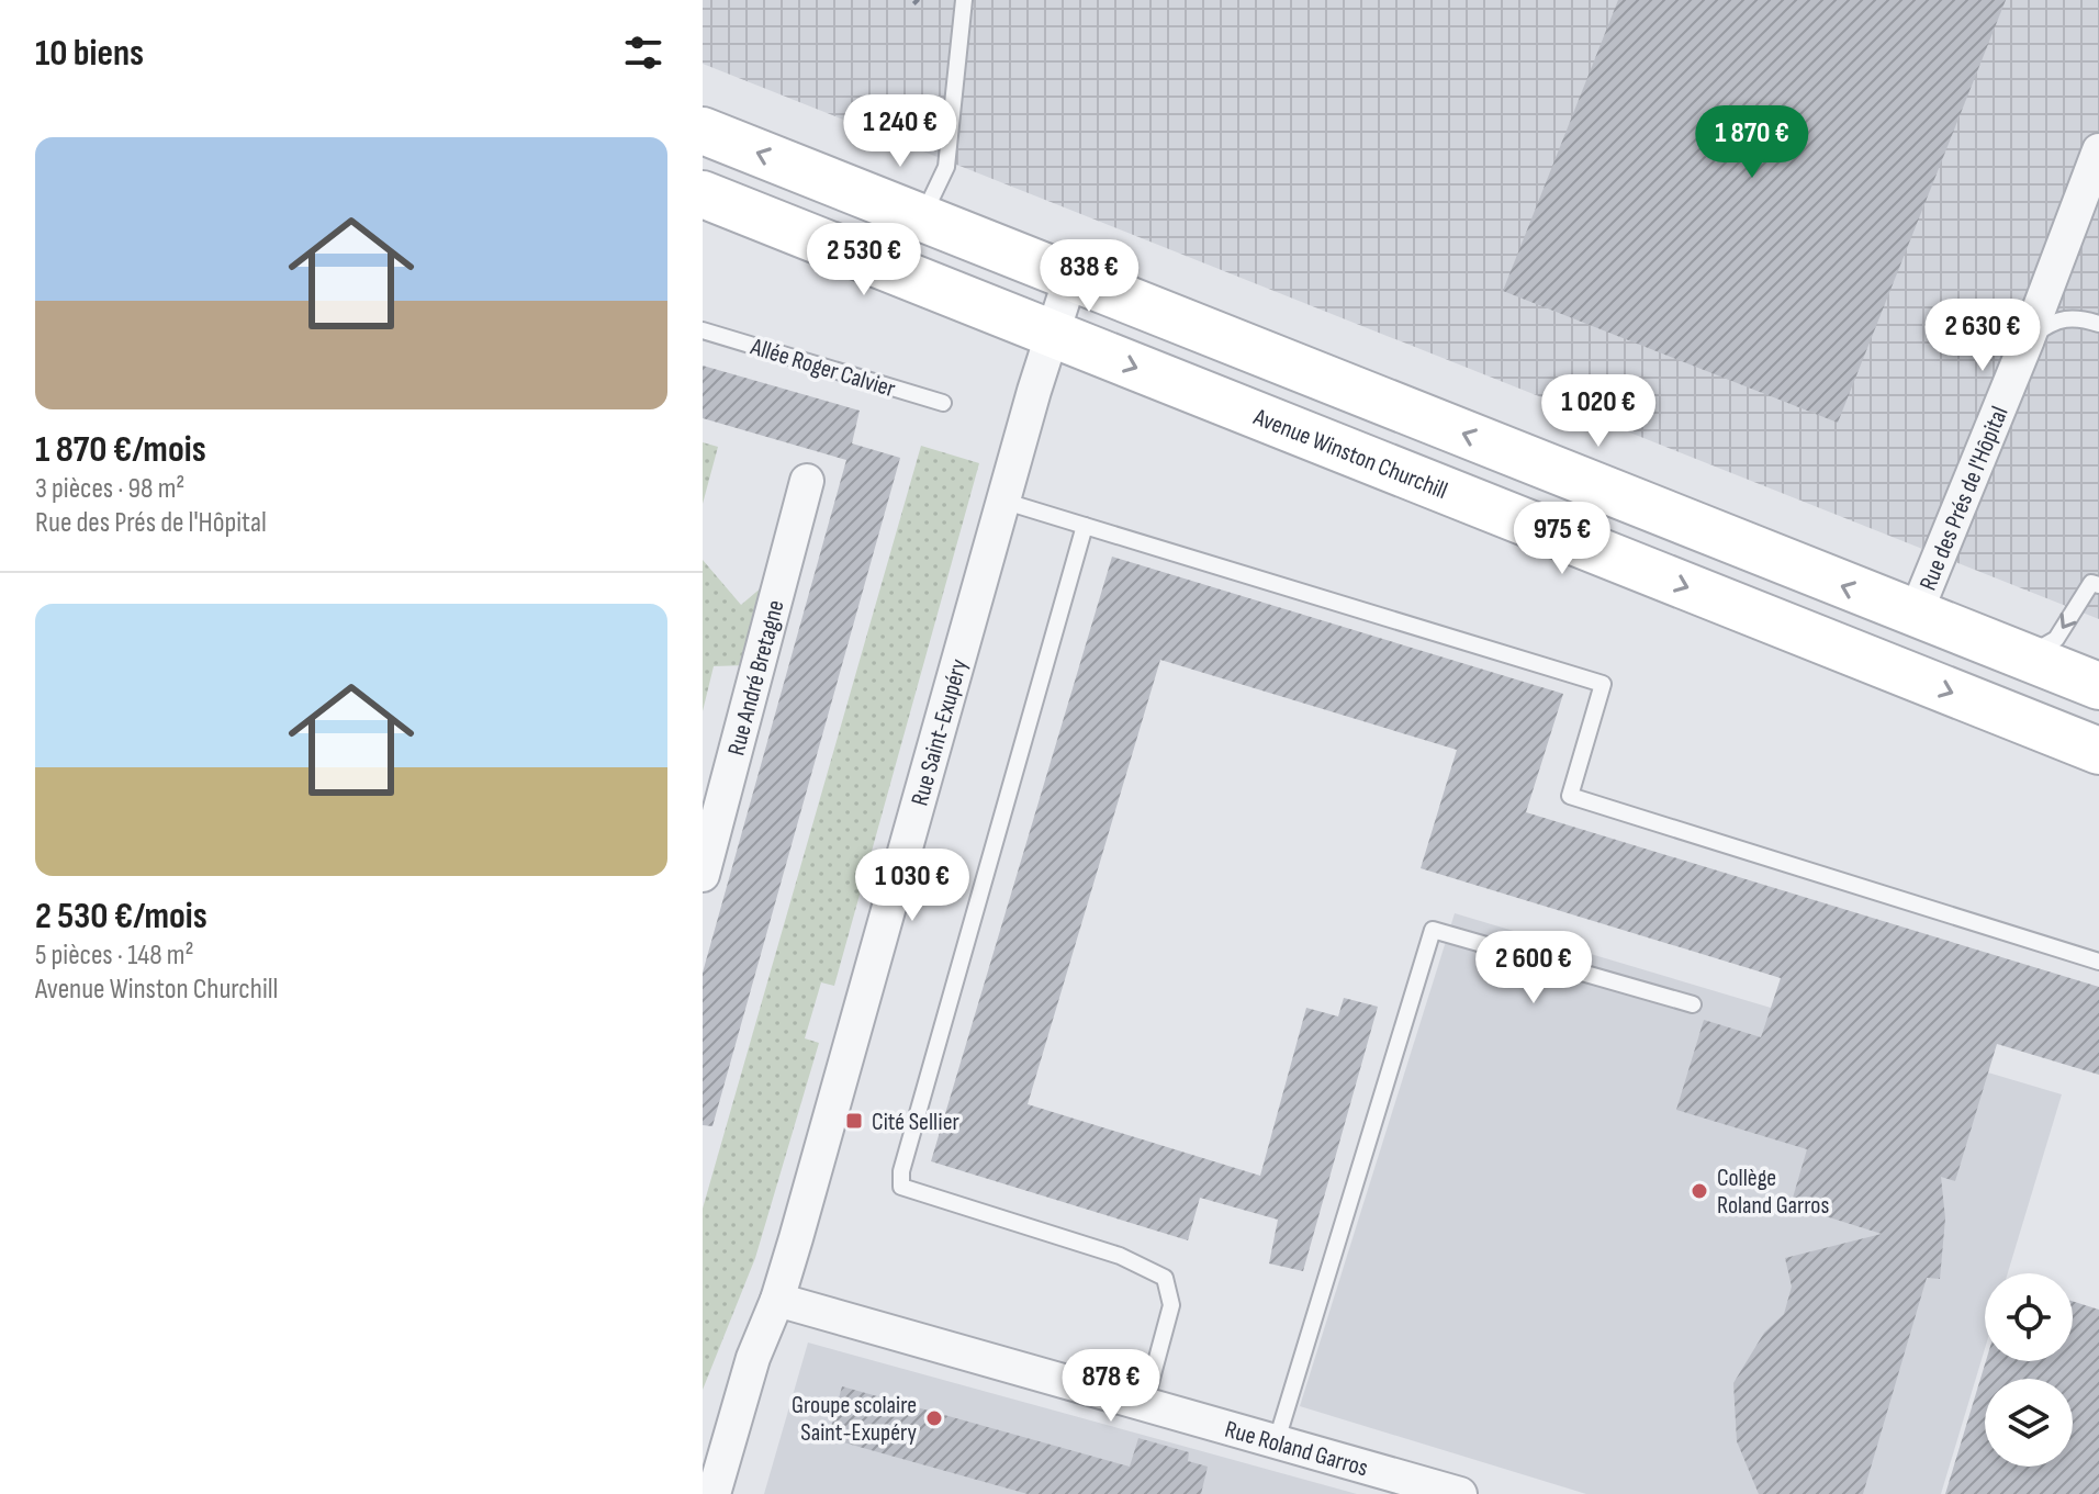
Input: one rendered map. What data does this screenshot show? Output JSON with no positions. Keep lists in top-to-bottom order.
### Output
{
  "streets": {
    "main road": ["Avenue Winston Churchill"],
    "street": [
      "Rue des Prés de l'Hôpital",
      "Rue André Bretagne",
      "Rue Saint-Exupéry",
      "Rue Roland Garros"
    ],
    "lane": ["Allée Roger Calvier"]
  },
  "crossings": [
    ["Avenue Winston Churchill", "Rue Saint-Exupéry"],
    ["Rue Saint-Exupéry", "Rue Roland Garros"]
  ],
  "places": {
    "transit": ["Cité Sellier"],
    "other": ["Collège Roland Garros", "Groupe scolaire Saint-Exupéry"]
  },
  "page": {
    "heading": "10 biens",
    "price": [
      "1 240 €",
      "1 870 €",
      "2 530 €",
      "838 €",
      "2 630 €",
      "1 020 €",
      "975 €",
      "1 030 €",
      "2 600 €",
      "878 €"
    ],
    "list": [
      {
        "name": "1 870 €/mois",
        "note": "3 pièces · 98 m² · Rue des Prés de l'Hôpital"
      },
      {
        "name": "2 530 €/mois",
        "note": "5 pièces · 148 m² · Avenue Winston Churchill"
      }
    ]
  }
}
